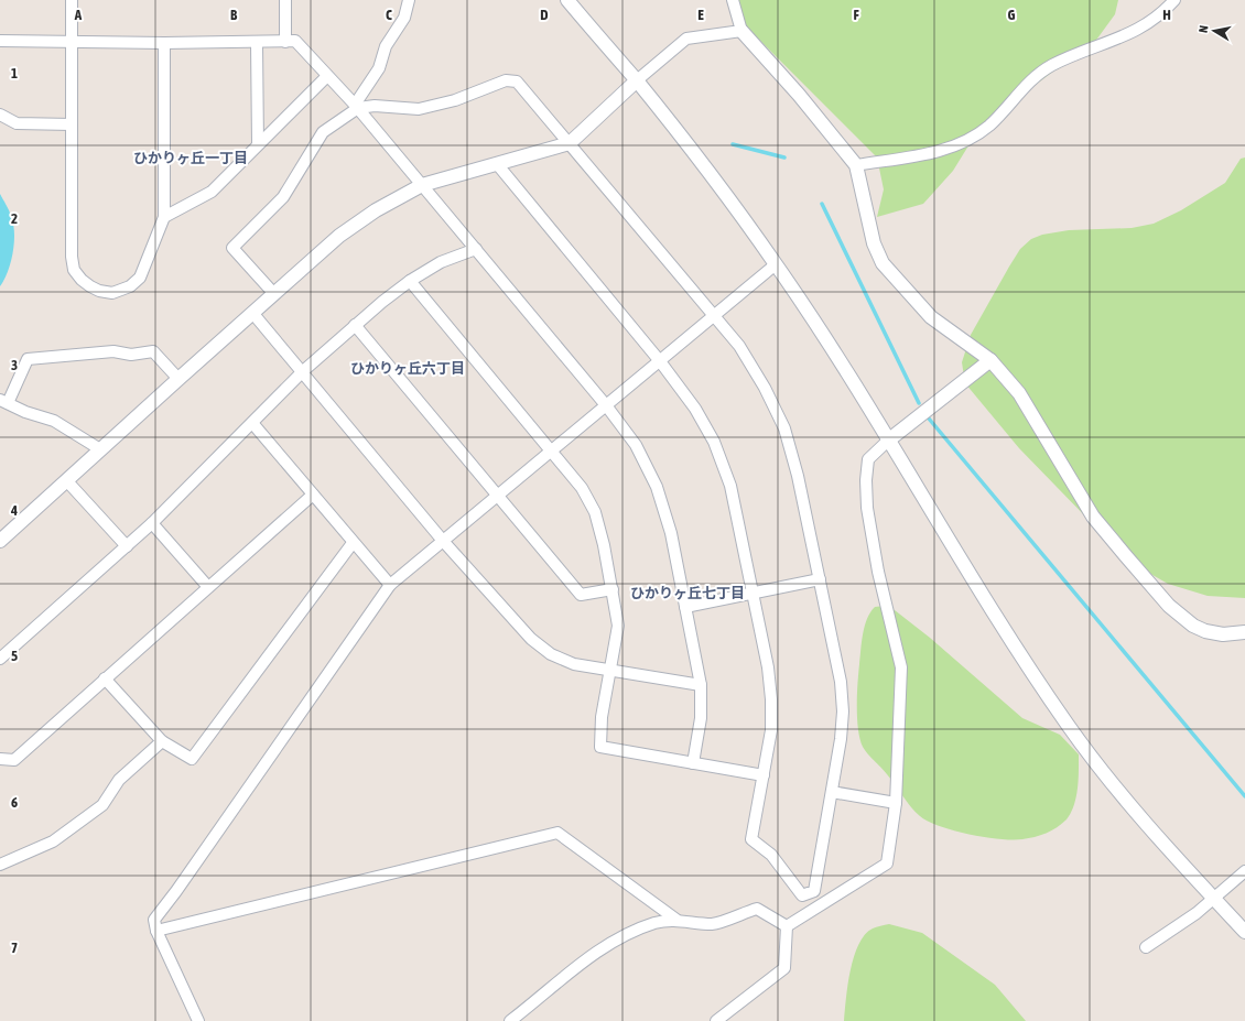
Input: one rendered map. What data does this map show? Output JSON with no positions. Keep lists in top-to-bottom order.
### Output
{
  "districts": ["ひかりヶ丘一丁目", "ひかりヶ丘六丁目", "ひかりヶ丘七丁目"],
  "north": "left",
  "grid": {
    "columns": [
      "A",
      "B",
      "C",
      "D",
      "E",
      "F",
      "G",
      "H"
    ],
    "rows": [
      "1",
      "2",
      "3",
      "4",
      "5",
      "6",
      "7"
    ]
  }
}
